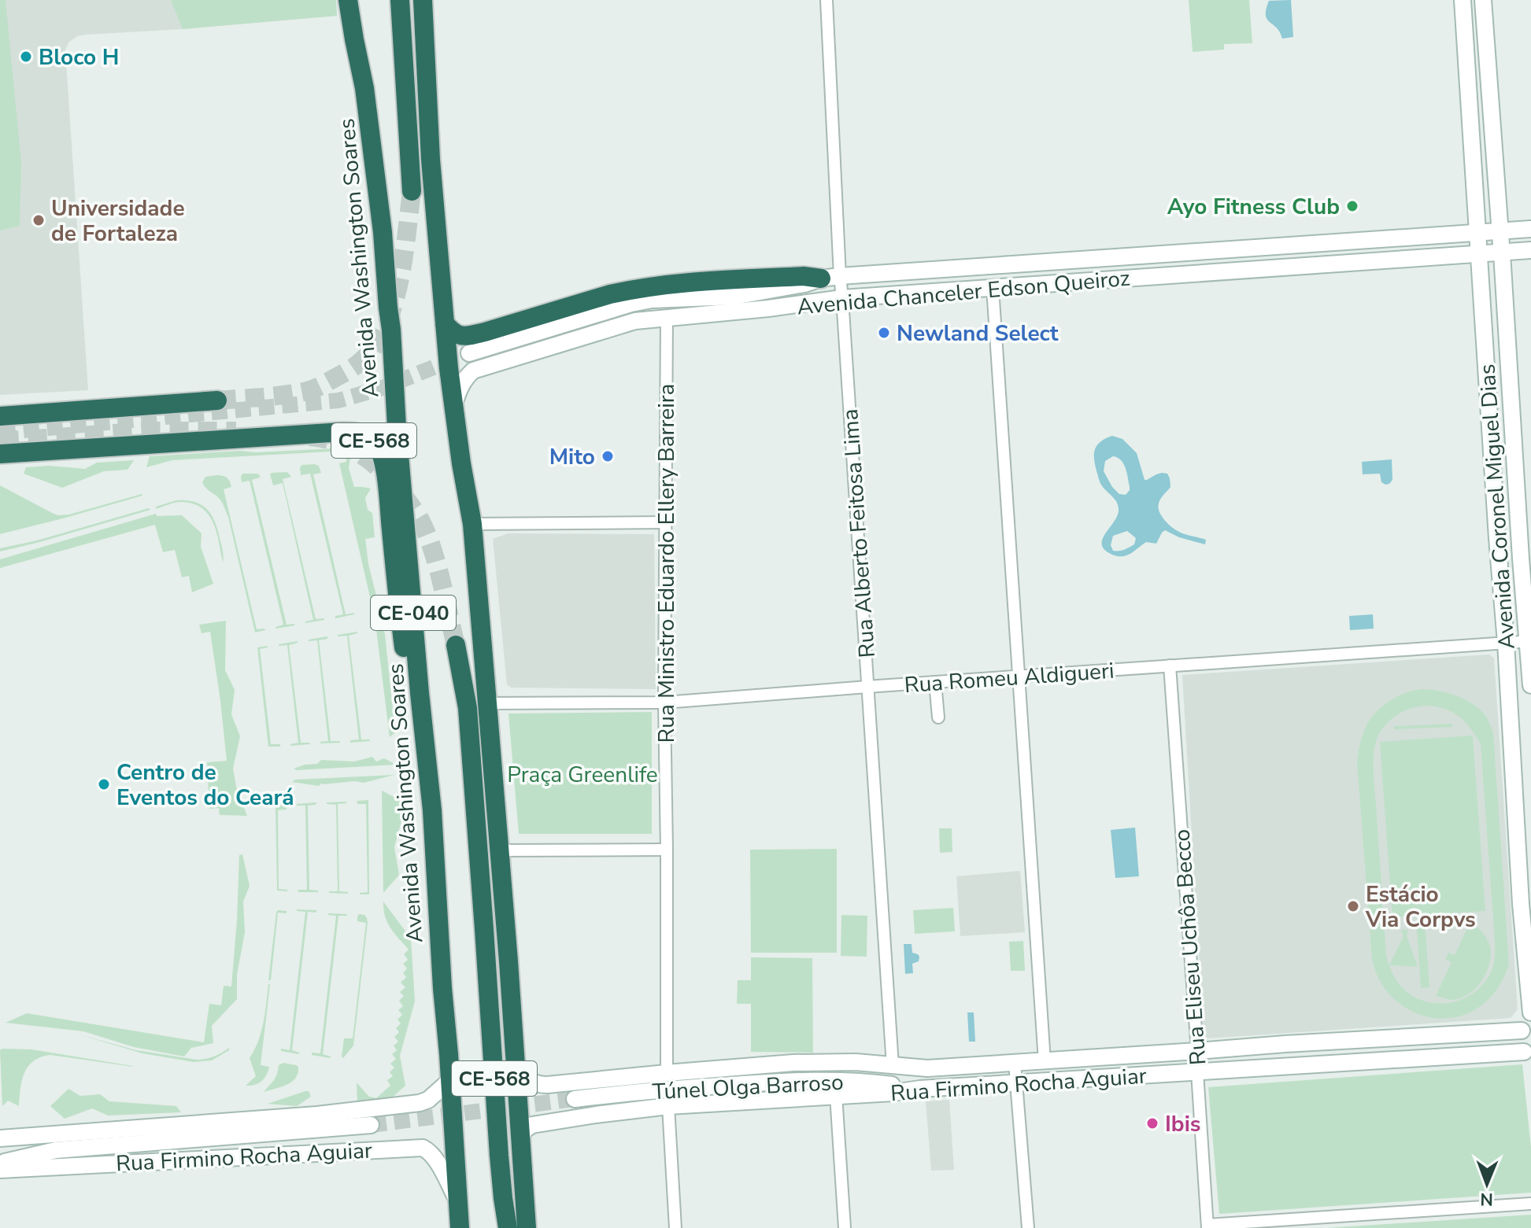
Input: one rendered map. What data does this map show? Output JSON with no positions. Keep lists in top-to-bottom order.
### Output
{
  "streets": {
    "highway": ["Avenida Washington Soares", "CE-568", "CE-040"],
    "main road": [
      "Avenida Chanceler Edson Queiroz",
      "Avenida Coronel Miguel Dias",
      "Rua Firmino Rocha Aguiar",
      "Túnel Olga Barroso"
    ],
    "street": [
      "Rua Alberto Feitosa Lima",
      "Rua Ministro Eduardo Ellery Barreira",
      "Rua Romeu Aldigueri",
      "Rua Eliseu Uchôa Becco"
    ]
  },
  "crossings": [
    ["Avenida Washington Soares", "CE-568"],
    ["Avenida Washington Soares", "Rua Firmino Rocha Aguiar"],
    ["Avenida Chanceler Edson Queiroz", "Avenida Coronel Miguel Dias"],
    ["Avenida Chanceler Edson Queiroz", "Rua Alberto Feitosa Lima"],
    ["Avenida Chanceler Edson Queiroz", "Rua Ministro Eduardo Ellery Barreira"],
    ["Avenida Chanceler Edson Queiroz", "CE-040"],
    ["Avenida Coronel Miguel Dias", "Rua Romeu Aldigueri"],
    ["Rua Alberto Feitosa Lima", "Rua Romeu Aldigueri"],
    ["Rua Alberto Feitosa Lima", "Rua Firmino Rocha Aguiar"],
    ["Rua Ministro Eduardo Ellery Barreira", "Rua Romeu Aldigueri"],
    ["Rua Ministro Eduardo Ellery Barreira", "Rua Firmino Rocha Aguiar"],
    ["CE-040", "Rua Romeu Aldigueri"],
    ["CE-040", "Rua Firmino Rocha Aguiar"],
    ["Rua Romeu Aldigueri", "Rua Eliseu Uchôa Becco"],
    ["Rua Eliseu Uchôa Becco", "Rua Firmino Rocha Aguiar"],
    ["Rua Firmino Rocha Aguiar", "Túnel Olga Barroso"]
  ],
  "parks": ["Praça Greenlife"],
  "places": [
    "Bloco H",
    "Ayo Fitness Club",
    "Universidade de Fortaleza",
    "Newland Select",
    "Mito",
    "Centro de Eventos do Ceará",
    "Estácio Via Corpvs",
    "Ibis"
  ],
  "north": "bottom"
}
